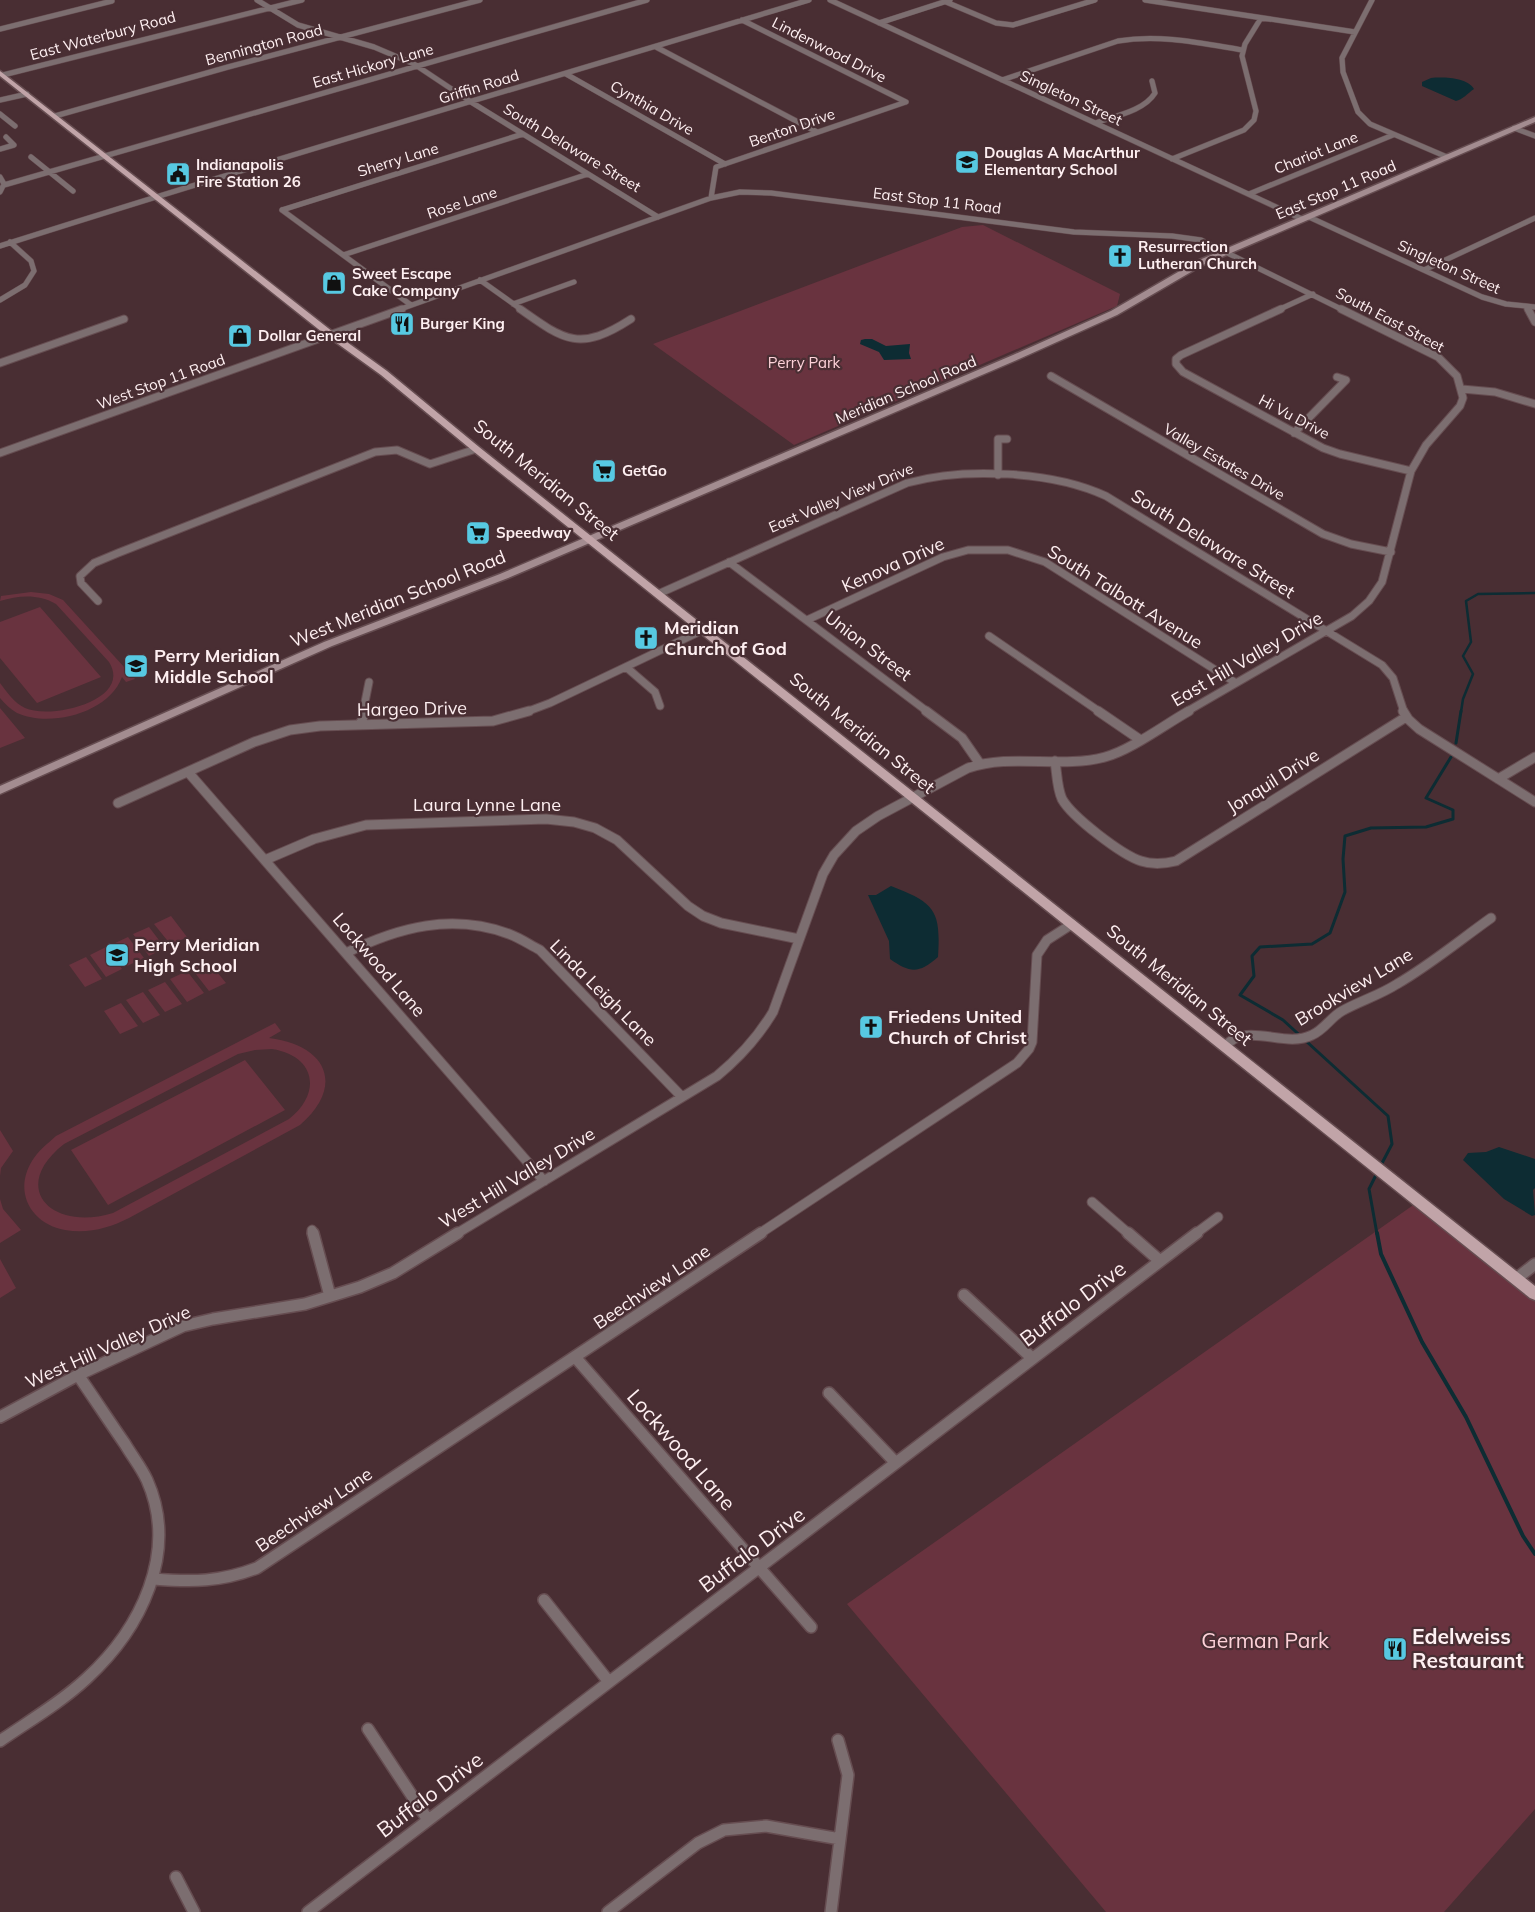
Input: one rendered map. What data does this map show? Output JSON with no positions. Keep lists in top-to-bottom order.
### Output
{
  "streets": {
    "main road": [
      "East Stop 11 Road",
      "Meridian School Road",
      "South Meridian Street",
      "West Meridian School Road"
    ],
    "street": [
      "East Waterbury Road",
      "Bennington Road",
      "Lindenwood Drive",
      "East Hickory Lane",
      "Griffin Road",
      "Singleton Street",
      "Cynthia Drive",
      "Benton Drive",
      "South Delaware Street",
      "Chariot Lane",
      "Sherry Lane",
      "Rose Lane",
      "South East Street",
      "West Stop 11 Road",
      "Hi Vu Drive",
      "Valley Estates Drive",
      "East Valley View Drive",
      "Kenova Drive",
      "South Talbott Avenue",
      "Union Street",
      "East Hill Valley Drive",
      "Hargeo Drive",
      "Jonquil Drive",
      "Laura Lynne Lane",
      "Lockwood Lane",
      "Brookview Lane",
      "Linda Leigh Lane",
      "West Hill Valley Drive",
      "Beechview Lane",
      "Buffalo Drive"
    ]
  },
  "crossings": [
    ["East Waterbury Road", "South Delaware Street"],
    ["East Waterbury Road", "South Meridian Street"],
    ["Bennington Road", "South Delaware Street"],
    ["Bennington Road", "South Meridian Street"],
    ["Lindenwood Drive", "Griffin Road"],
    ["Lindenwood Drive", "Benton Drive"],
    ["East Hickory Lane", "South Delaware Street"],
    ["East Hickory Lane", "South Meridian Street"],
    ["Griffin Road", "Cynthia Drive"],
    ["Griffin Road", "South Delaware Street"],
    ["Griffin Road", "South Meridian Street"],
    ["Singleton Street", "Chariot Lane"],
    ["Singleton Street", "East Stop 11 Road"],
    ["Cynthia Drive", "Benton Drive"],
    ["South Delaware Street", "Sherry Lane"],
    ["South Delaware Street", "East Stop 11 Road"],
    ["South Delaware Street", "Rose Lane"],
    ["South Delaware Street", "East Valley View Drive"],
    ["South Delaware Street", "East Hill Valley Drive"],
    ["South Delaware Street", "Jonquil Drive"],
    ["Sherry Lane", "Rose Lane"],
    ["East Stop 11 Road", "South East Street"],
    ["East Stop 11 Road", "West Stop 11 Road"],
    ["East Stop 11 Road", "Meridian School Road"],
    ["East Stop 11 Road", "South Meridian Street"],
    ["South East Street", "Meridian School Road"],
    ["South East Street", "East Hill Valley Drive"],
    ["West Stop 11 Road", "South Meridian Street"],
    ["Meridian School Road", "South Meridian Street"],
    ["Meridian School Road", "West Meridian School Road"],
    ["Hi Vu Drive", "East Hill Valley Drive"],
    ["Valley Estates Drive", "East Hill Valley Drive"],
    ["South Meridian Street", "East Valley View Drive"],
    ["South Meridian Street", "West Meridian School Road"],
    ["South Meridian Street", "East Hill Valley Drive"],
    ["South Meridian Street", "Hargeo Drive"],
    ["South Meridian Street", "Brookview Lane"],
    ["South Meridian Street", "West Hill Valley Drive"],
    ["South Meridian Street", "Beechview Lane"],
    ["East Valley View Drive", "Union Street"],
    ["Kenova Drive", "South Talbott Avenue"],
    ["Kenova Drive", "Union Street"],
    ["South Talbott Avenue", "East Hill Valley Drive"],
    ["Union Street", "East Hill Valley Drive"],
    ["East Hill Valley Drive", "Jonquil Drive"],
    ["East Hill Valley Drive", "West Hill Valley Drive"],
    ["Hargeo Drive", "Lockwood Lane"],
    ["Laura Lynne Lane", "Lockwood Lane"],
    ["Laura Lynne Lane", "West Hill Valley Drive"],
    ["Lockwood Lane", "Linda Leigh Lane"],
    ["Lockwood Lane", "West Hill Valley Drive"],
    ["Lockwood Lane", "Beechview Lane"],
    ["Lockwood Lane", "Buffalo Drive"],
    ["Linda Leigh Lane", "West Hill Valley Drive"]
  ],
  "parks": ["Perry Park", "German Park"],
  "places": {
    "school or university": ["Douglas A MacArthur Elementary School", "Perry Meridian Middle School", "Perry Meridian High School"],
    "public building": ["Indianapolis Fire Station 26"],
    "church": ["Resurrection Lutheran Church", "Meridian Church of God", "Friedens United Church of Christ"],
    "shop": ["Sweet Escape Cake Company", "Dollar General"],
    "restaurant": ["Burger King", "Edelweiss Restaurant"],
    "supermarket": ["GetGo", "Speedway"]
  }
}
